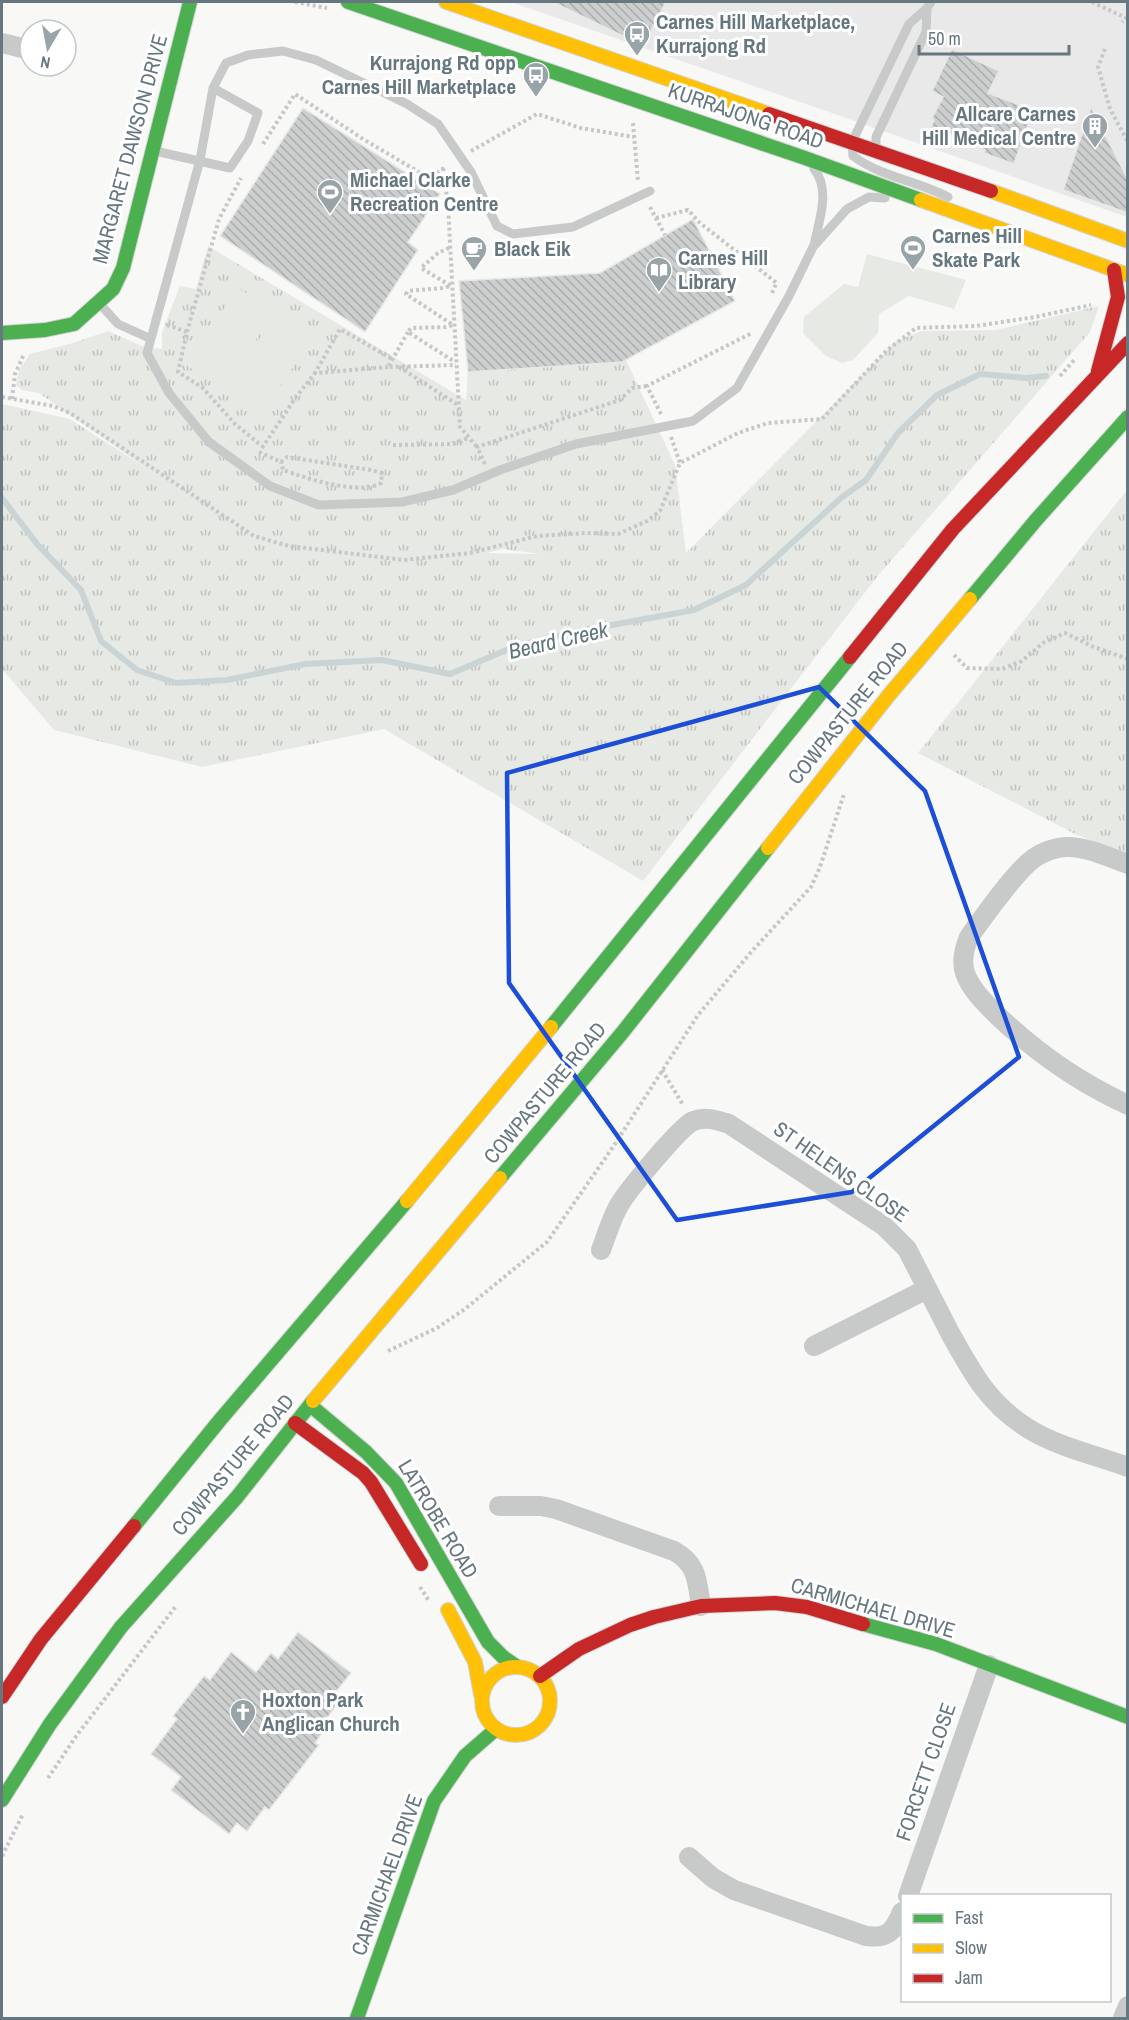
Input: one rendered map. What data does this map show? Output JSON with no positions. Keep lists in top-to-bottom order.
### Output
{
  "streets": {
    "main road": [
      "KURRAJONG ROAD",
      "MARGARET DAWSON DRIVE",
      "COWPASTURE ROAD",
      "LATROBE ROAD",
      "CARMICHAEL DRIVE"
    ],
    "street": ["ST HELENS CLOSE", "FORCETT CLOSE"]
  },
  "crossings": [
    ["COWPASTURE ROAD", "LATROBE ROAD"],
    ["LATROBE ROAD", "CARMICHAEL DRIVE"],
    ["CARMICHAEL DRIVE", "FORCETT CLOSE"]
  ],
  "water": ["Beard Creek"],
  "places": {
    "bus stop": ["Carnes Hill Marketplace, Kurrajong Rd", "Kurrajong Rd opp Carnes Hill Marketplace"],
    "building": ["Allcare Carnes Hill Medical Centre"],
    "sports": ["Michael Clarke Recreation Centre", "Carnes Hill Skate Park"],
    "cafe": ["Black Eik"],
    "library": ["Carnes Hill Library"],
    "church": ["Hoxton Park Anglican Church"]
  },
  "legend": ["Fast", "Slow", "Jam"],
  "scale_bar": "50 m",
  "north": "bottom"
}
